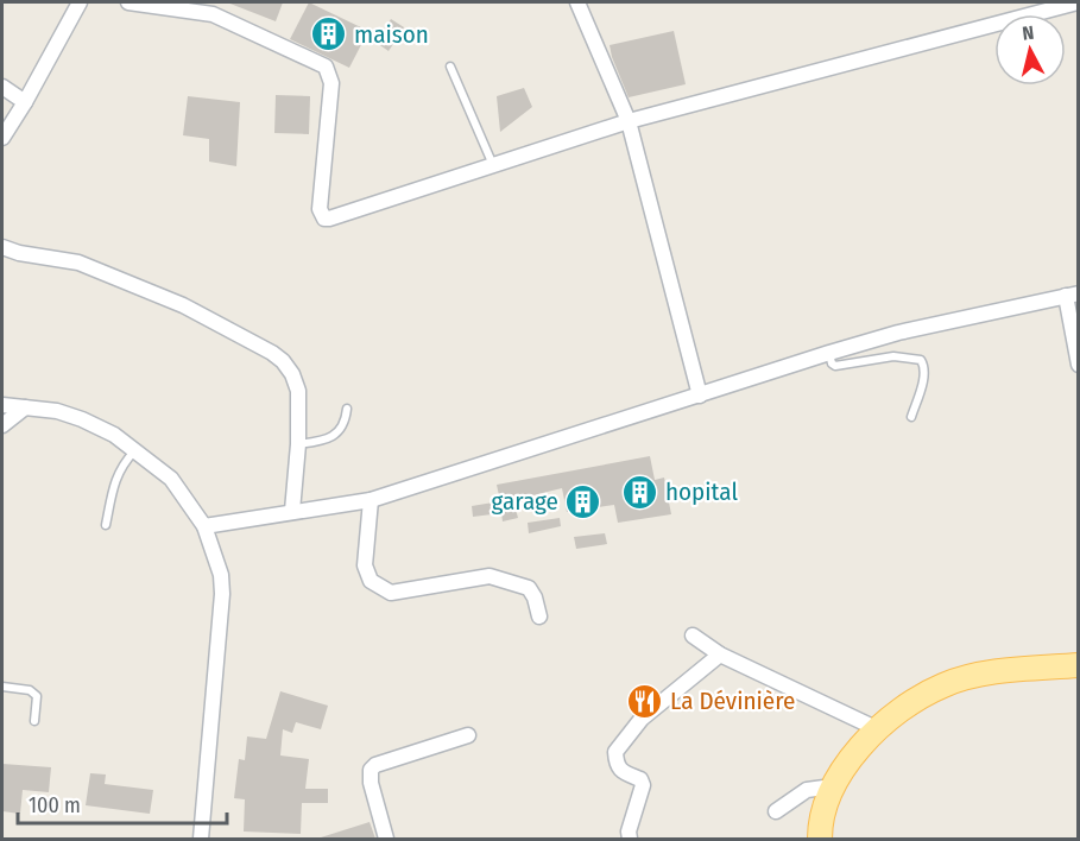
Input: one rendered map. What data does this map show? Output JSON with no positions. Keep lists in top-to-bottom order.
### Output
{
  "places": {
    "building": ["maison", "hopital", "garage"],
    "restaurant": ["La Dévinière"]
  },
  "scale_bar": "100 m",
  "north": "top"
}
